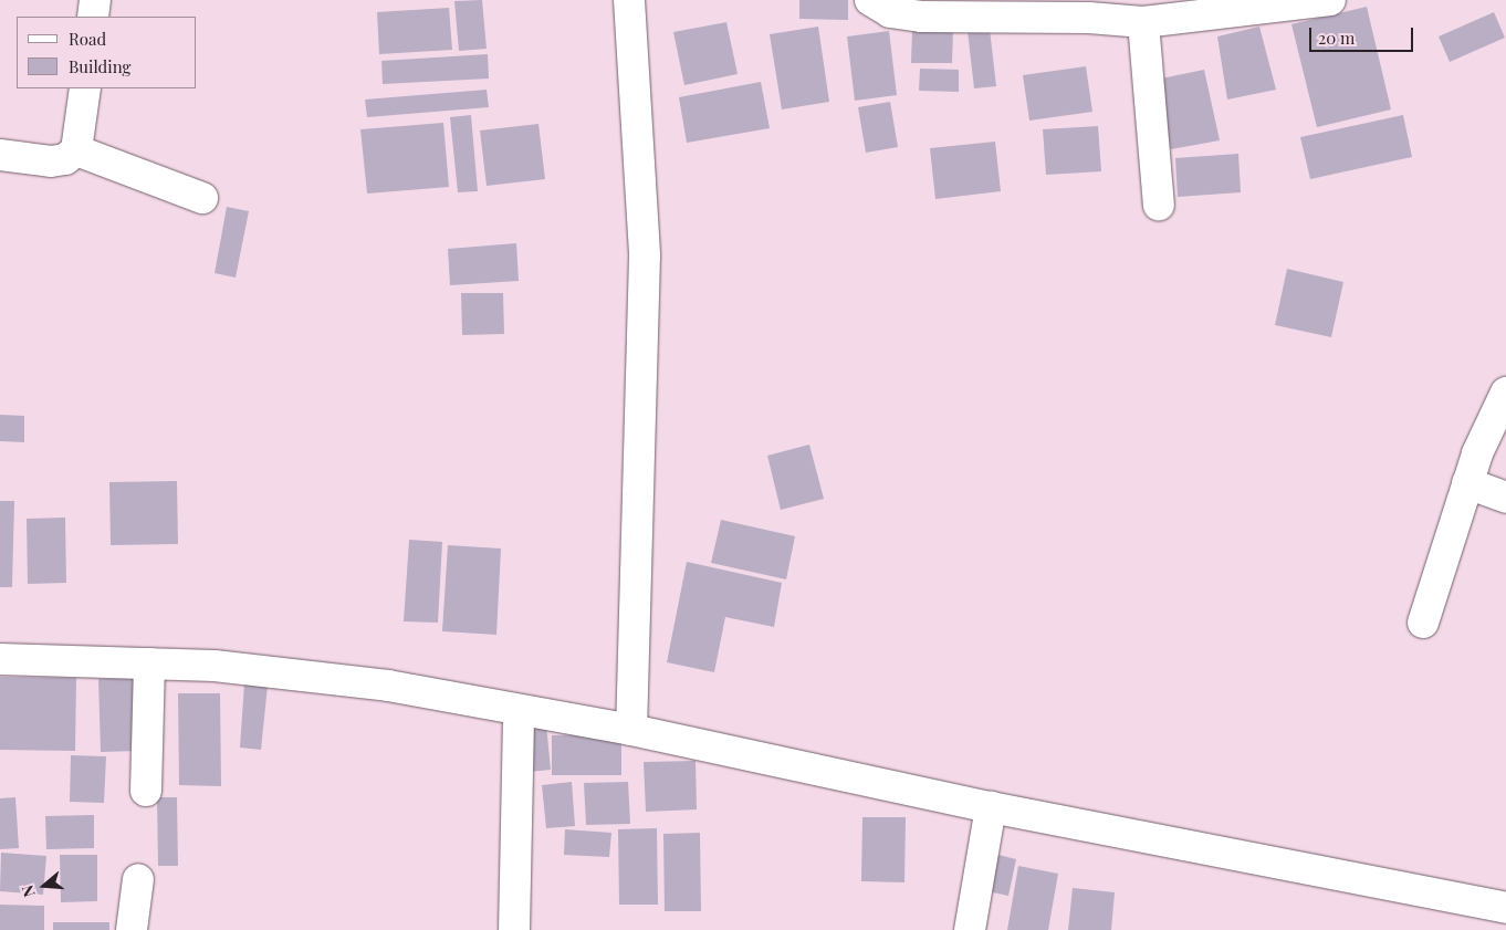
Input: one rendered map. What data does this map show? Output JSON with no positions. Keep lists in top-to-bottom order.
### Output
{
  "legend": ["Road", "Building"],
  "scale_bar": "20 m",
  "north": "left"
}
